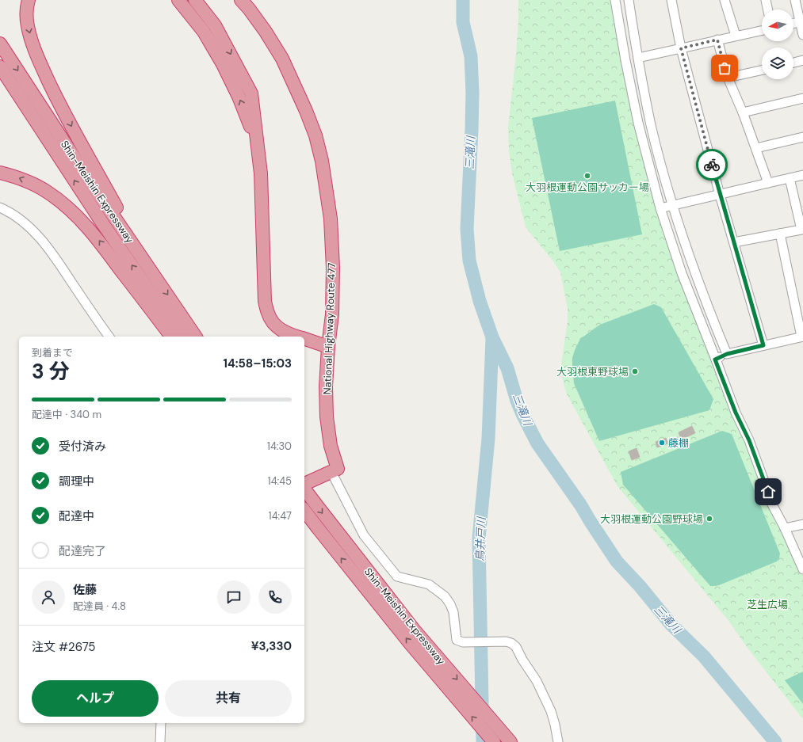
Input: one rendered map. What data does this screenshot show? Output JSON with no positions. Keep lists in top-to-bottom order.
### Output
{
  "streets": {
    "highway": ["Shin-Meishin Expressway", "National Highway Route 477"]
  },
  "water": ["三滝川", "鳥井戸川"],
  "parks": ["芝生広場"],
  "places": [
    "大羽根運動公園サッカー場",
    "大羽根東野球場",
    "藤棚",
    "大羽根運動公園野球場"
  ],
  "north": "left",
  "page": {
    "heading": ["3 分", "到着まで", "14:58–15:03"],
    "panel": [
      "佐藤",
      "配達員 · 4.8",
      "注文 #2675",
      "¥3,330"
    ],
    "bar": "配達中 · 340 m",
    "list": [
      ["受付済み", "14:30"],
      ["調理中", "14:45"],
      ["配達中", "14:47"],
      "配達完了"
    ],
    "buttons": ["ヘルプ", "共有"]
  }
}
